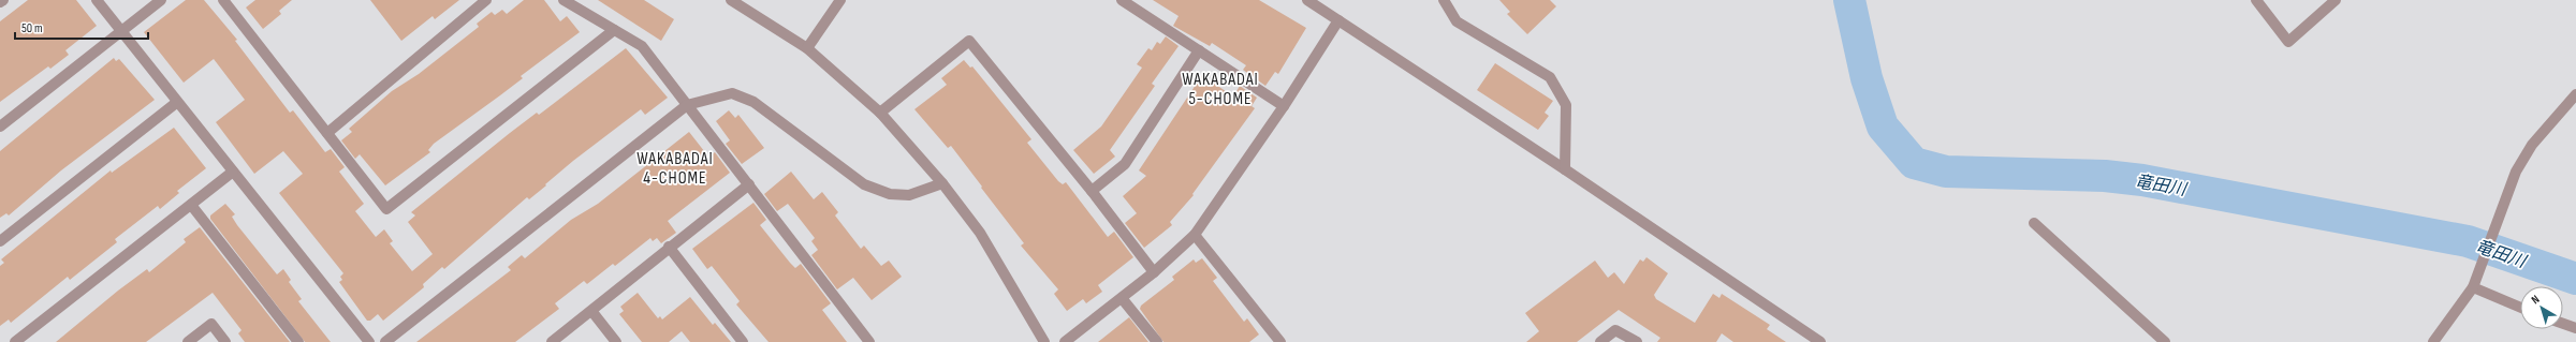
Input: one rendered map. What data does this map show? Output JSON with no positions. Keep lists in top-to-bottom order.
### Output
{
  "districts": ["WAKABADAI 5-CHOME", "WAKABADAI 4-CHOME"],
  "water": ["竜田川"],
  "scale_bar": "50 m",
  "north": "top left"
}
